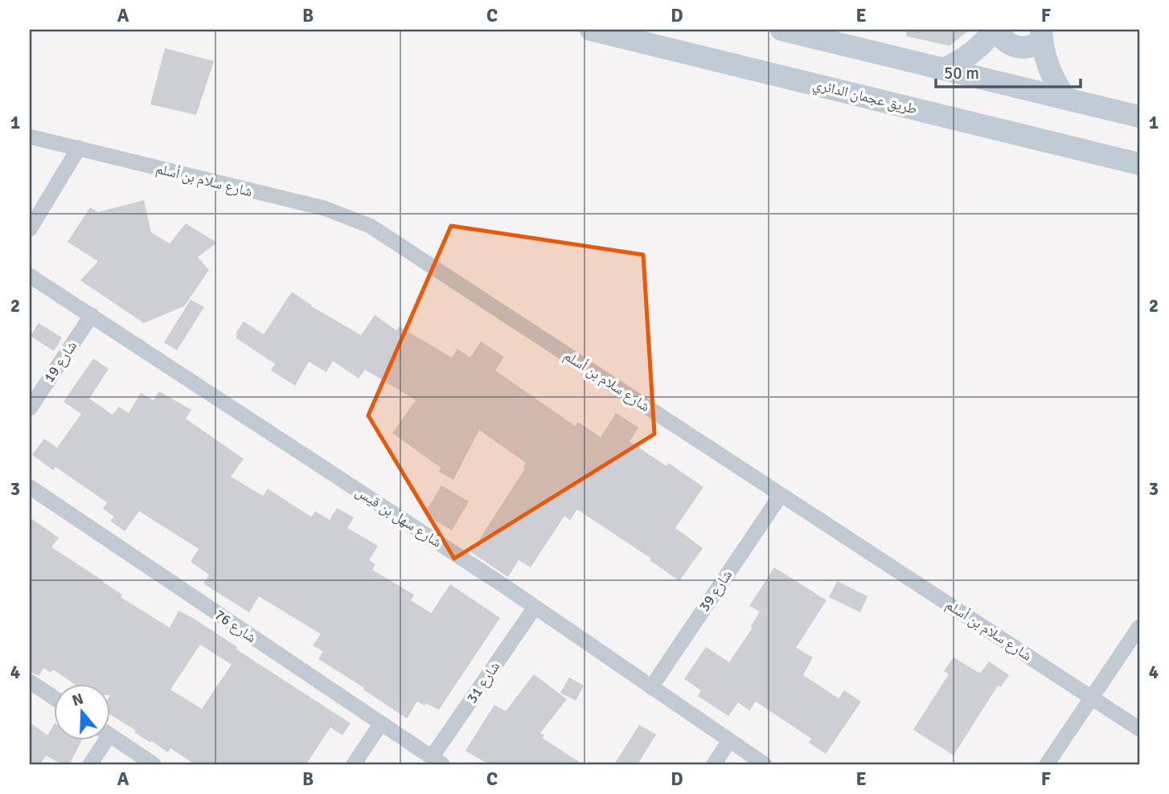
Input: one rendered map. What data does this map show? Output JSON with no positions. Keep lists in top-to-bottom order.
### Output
{
  "streets": {
    "main road": ["طريق عجمان الدائري"],
    "street": [
      "شارع سلام بن أسلم",
      "شارع 19",
      "شارع سهل بن قيس",
      "شارع 39",
      "شارع 76",
      "شارع 31"
    ]
  },
  "crossings": [
    ["شارع سلام بن أسلم", "شارع 39"],
    ["شارع 19", "شارع سهل بن قيس"],
    ["شارع سهل بن قيس", "شارع 39"],
    ["شارع سهل بن قيس", "شارع 31"],
    ["شارع 76", "شارع 31"]
  ],
  "scale_bar": "50 m",
  "north": "top",
  "grid": {
    "columns": [
      "A",
      "B",
      "C",
      "D",
      "E",
      "F"
    ],
    "rows": [
      "1",
      "2",
      "3",
      "4"
    ]
  }
}
